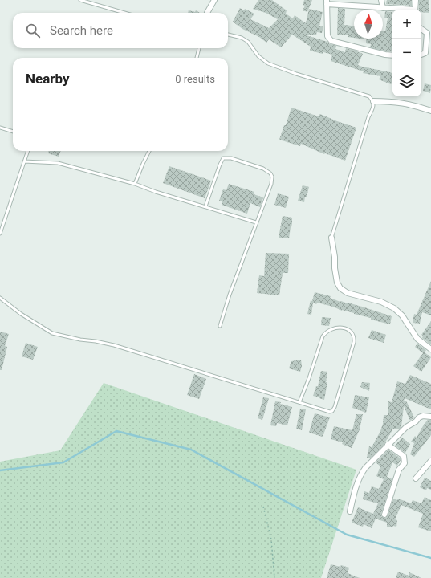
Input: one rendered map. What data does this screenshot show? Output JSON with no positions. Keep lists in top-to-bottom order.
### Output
{
  "north": "top",
  "page": {
    "map_buttons": ["+", "−"],
    "search": "Search here",
    "heading": ["Nearby", "0 results"]
  }
}
